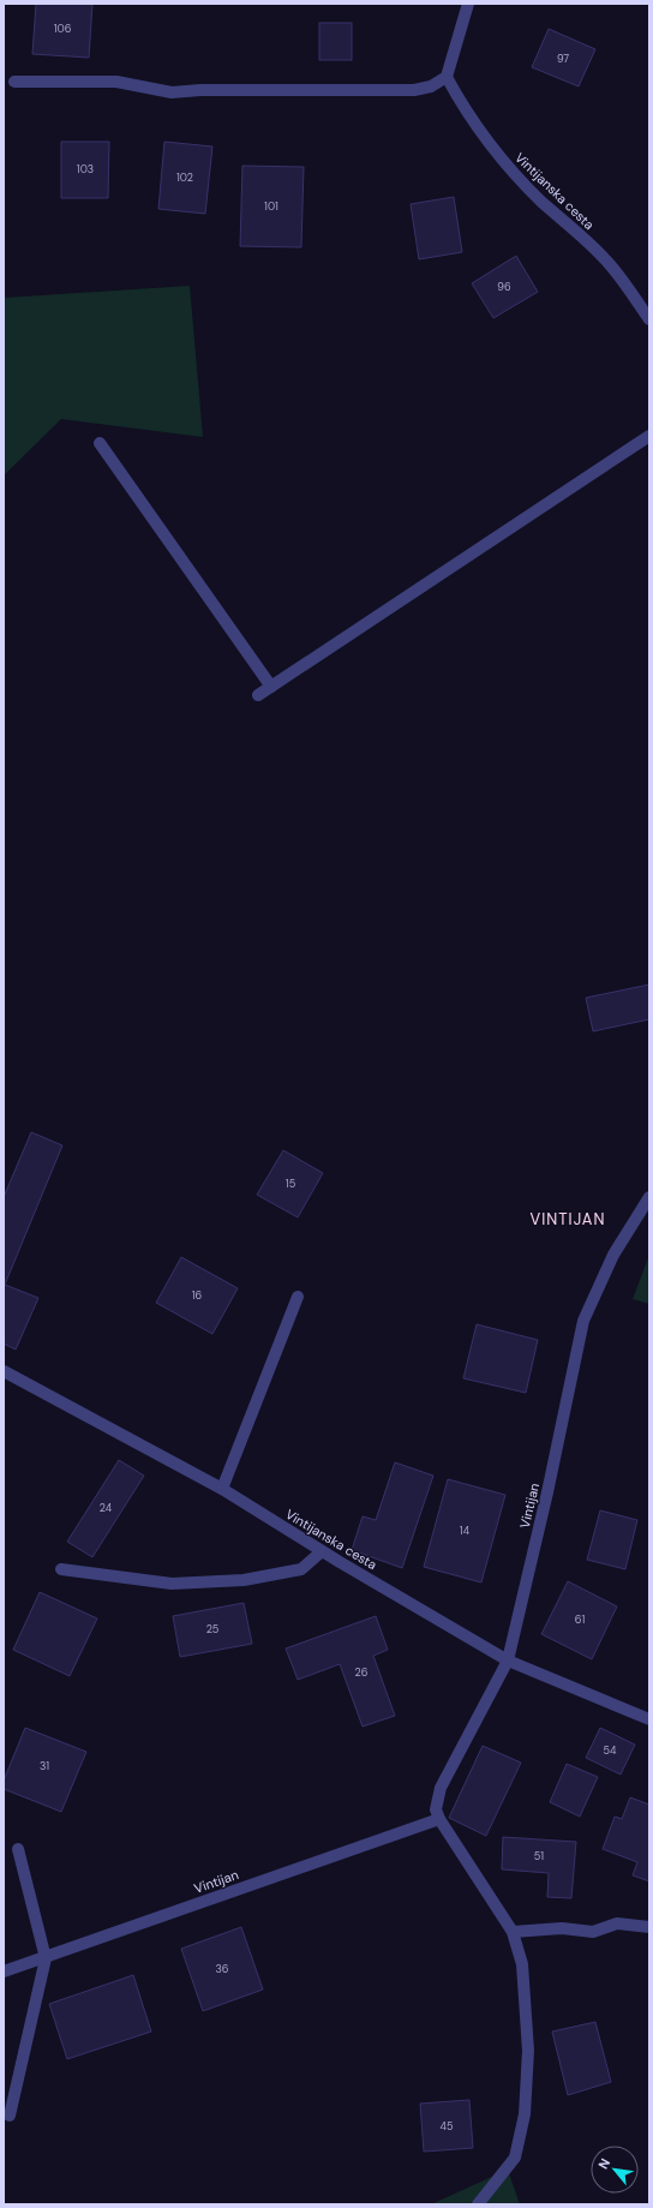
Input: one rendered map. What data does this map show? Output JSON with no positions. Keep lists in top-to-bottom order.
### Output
{
  "streets": {
    "street": ["Vintijanska cesta", "Vintijan"]
  },
  "crossings": [
    ["Vintijanska cesta", "Vintijan"]
  ],
  "districts": ["VINTIJAN"],
  "house_numbers": [
    "106",
    "97",
    "103",
    "102",
    "101",
    "96",
    "15",
    "16",
    "24",
    "14",
    "61",
    "25",
    "26",
    "54",
    "31",
    "51",
    "36",
    "45"
  ],
  "north": "top left"
}
